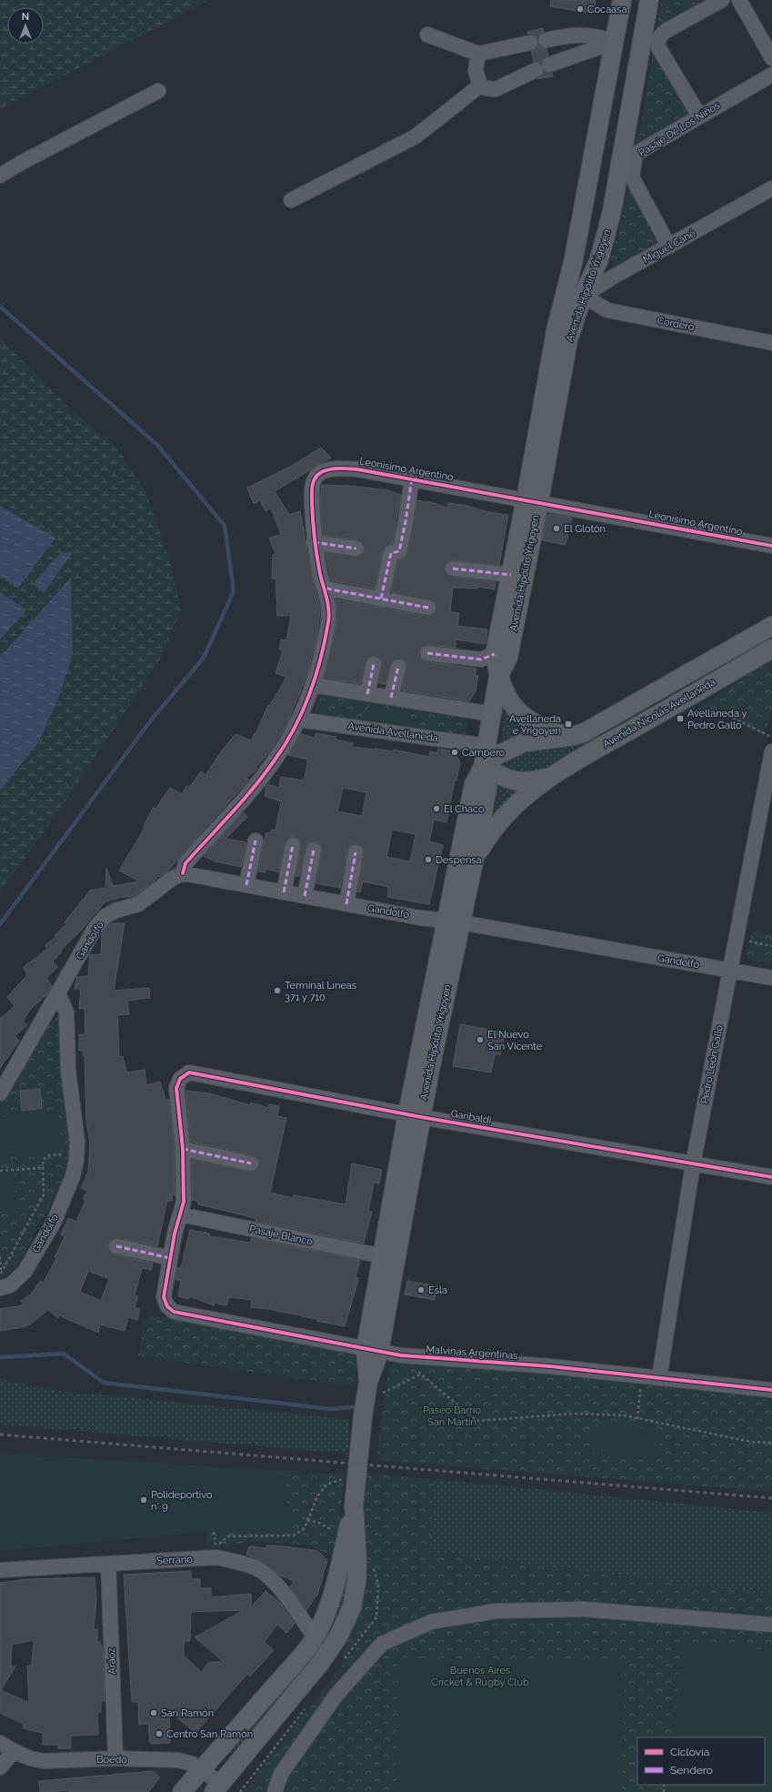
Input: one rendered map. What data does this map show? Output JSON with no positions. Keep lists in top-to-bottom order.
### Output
{
  "streets": {
    "main road": ["Avenida Hipólito Yrigoyen", "Avenida Nicolás Avellaneda"],
    "street": [
      "Pasaje De Los Niños",
      "Miguel Cané",
      "Cordero",
      "Leonisimo Argentino",
      "Avenida Avellaneda",
      "Gandolfo",
      "Pedro León Gallo",
      "Garibaldi",
      "Pasaje Blanco",
      "Malvinas Argentinas",
      "Serrano",
      "Aráoz",
      "Boedo"
    ]
  },
  "crossings": [
    ["Pasaje De Los Niños", "Miguel Cané"],
    ["Miguel Cané", "Avenida Hipólito Yrigoyen"],
    ["Miguel Cané", "Cordero"],
    ["Avenida Hipólito Yrigoyen", "Cordero"],
    ["Avenida Hipólito Yrigoyen", "Leonisimo Argentino"],
    ["Avenida Hipólito Yrigoyen", "Avenida Nicolás Avellaneda"],
    ["Avenida Hipólito Yrigoyen", "Avenida Avellaneda"],
    ["Avenida Hipólito Yrigoyen", "Gandolfo"],
    ["Avenida Hipólito Yrigoyen", "Garibaldi"],
    ["Avenida Hipólito Yrigoyen", "Pasaje Blanco"],
    ["Avenida Hipólito Yrigoyen", "Malvinas Argentinas"],
    ["Avenida Hipólito Yrigoyen", "Serrano"],
    ["Avenida Hipólito Yrigoyen", "Boedo"],
    ["Leonisimo Argentino", "Avenida Avellaneda"],
    ["Leonisimo Argentino", "Gandolfo"],
    ["Gandolfo", "Pedro León Gallo"],
    ["Pedro León Gallo", "Garibaldi"],
    ["Pedro León Gallo", "Malvinas Argentinas"],
    ["Serrano", "Aráoz"],
    ["Aráoz", "Boedo"]
  ],
  "parks": ["Paseo Barrio San Martín", "Buenos Aires Cricket & Rugby Club"],
  "places": {
    "other": [
      "Cocaasa",
      "El Glotón",
      "Campero",
      "El Chaco",
      "Despensa",
      "Terminal Líneas 371 y 710",
      "El Nuevo San Vicente",
      "Esla",
      "Polideportivo n° 9",
      "San Ramón",
      "Centro San Ramón"
    ],
    "transit": ["Avellaneda y Pedro Gallo", "Avellaneda e Yrigoyen"]
  },
  "legend": ["Ciclovía", "Sendero"],
  "north": "top"
}
